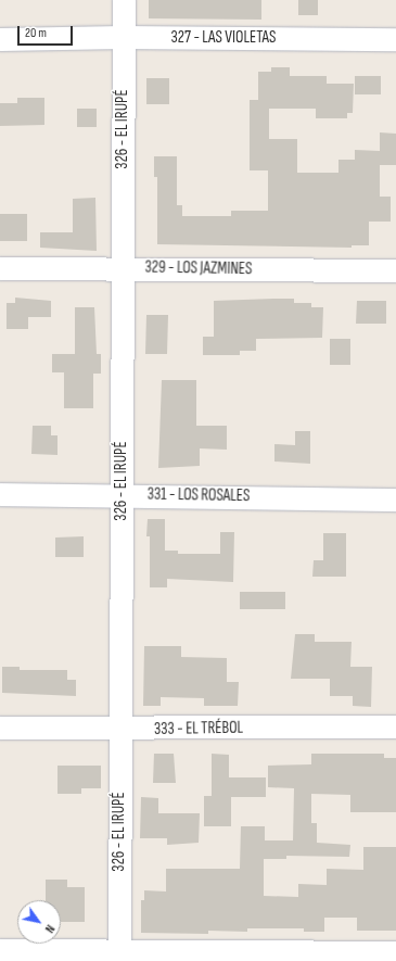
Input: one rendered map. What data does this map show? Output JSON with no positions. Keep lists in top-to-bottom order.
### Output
{
  "streets": {
    "street": [
      "327 - LAS VIOLETAS",
      "326 - EL IRUPÉ",
      "329 - LOS JAZMINES",
      "331 - LOS ROSALES",
      "333 - EL TRÉBOL"
    ]
  },
  "crossings": [
    ["327 - LAS VIOLETAS", "326 - EL IRUPÉ"],
    ["326 - EL IRUPÉ", "329 - LOS JAZMINES"],
    ["326 - EL IRUPÉ", "331 - LOS ROSALES"],
    ["326 - EL IRUPÉ", "333 - EL TRÉBOL"]
  ],
  "scale_bar": "20 m",
  "north": "bottom right"
}
